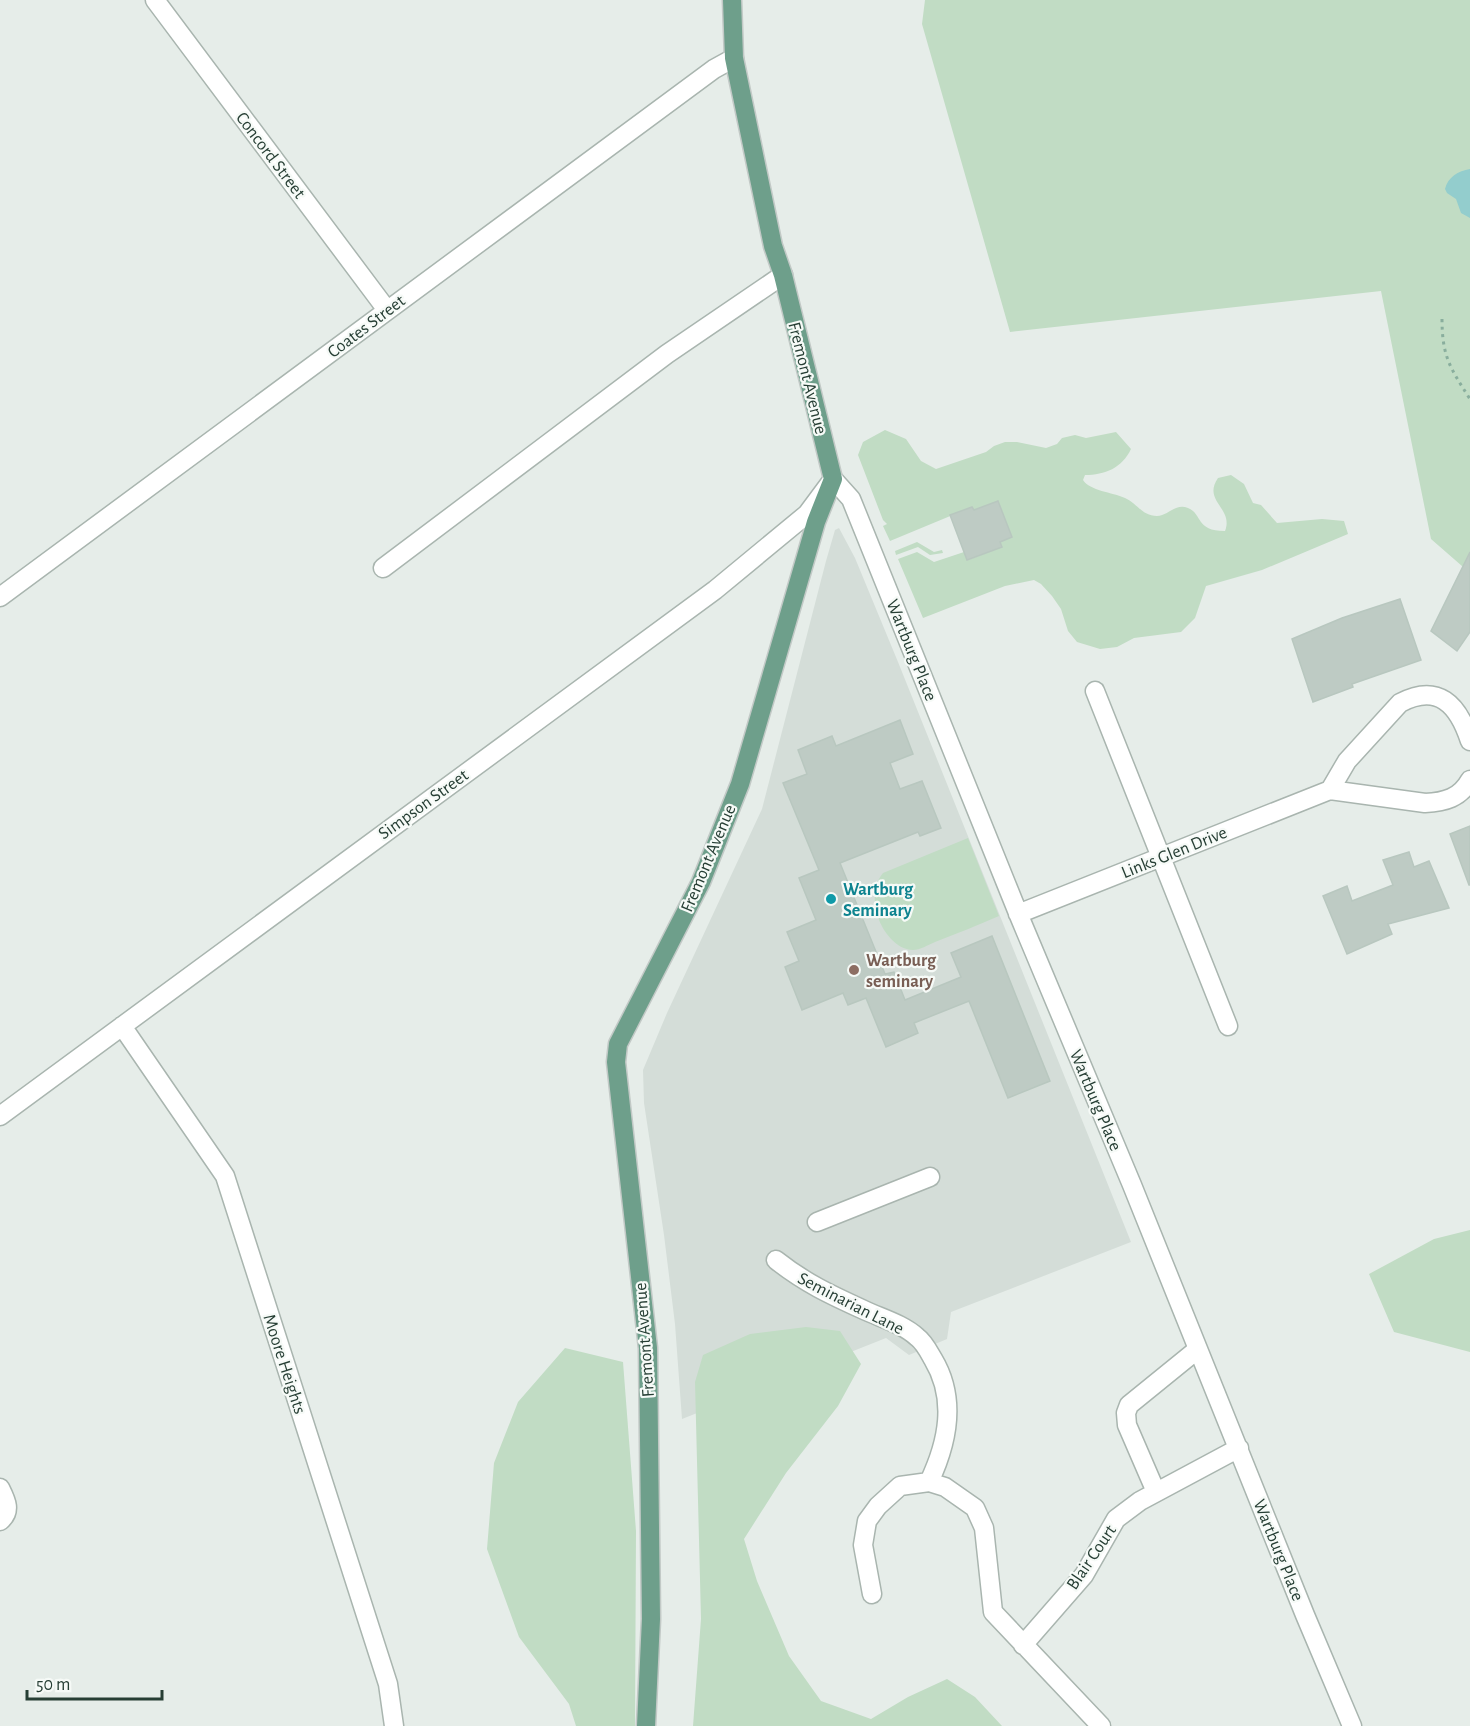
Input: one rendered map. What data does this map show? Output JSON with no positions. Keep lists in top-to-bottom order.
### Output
{
  "streets": {
    "main road": ["Fremont Avenue"],
    "street": [
      "Concord Street",
      "Coates Street",
      "Wartburg Place",
      "Simpson Street",
      "Links Glen Drive",
      "Seminarian Lane",
      "Moore Heights",
      "Blair Court"
    ]
  },
  "crossings": [
    ["Concord Street", "Coates Street"],
    ["Coates Street", "Fremont Avenue"],
    ["Fremont Avenue", "Wartburg Place"],
    ["Fremont Avenue", "Simpson Street"],
    ["Wartburg Place", "Simpson Street"],
    ["Wartburg Place", "Links Glen Drive"],
    ["Wartburg Place", "Blair Court"],
    ["Simpson Street", "Moore Heights"]
  ],
  "places": ["Wartburg Seminary", "Wartburg seminary"],
  "scale_bar": "50 m"
}
